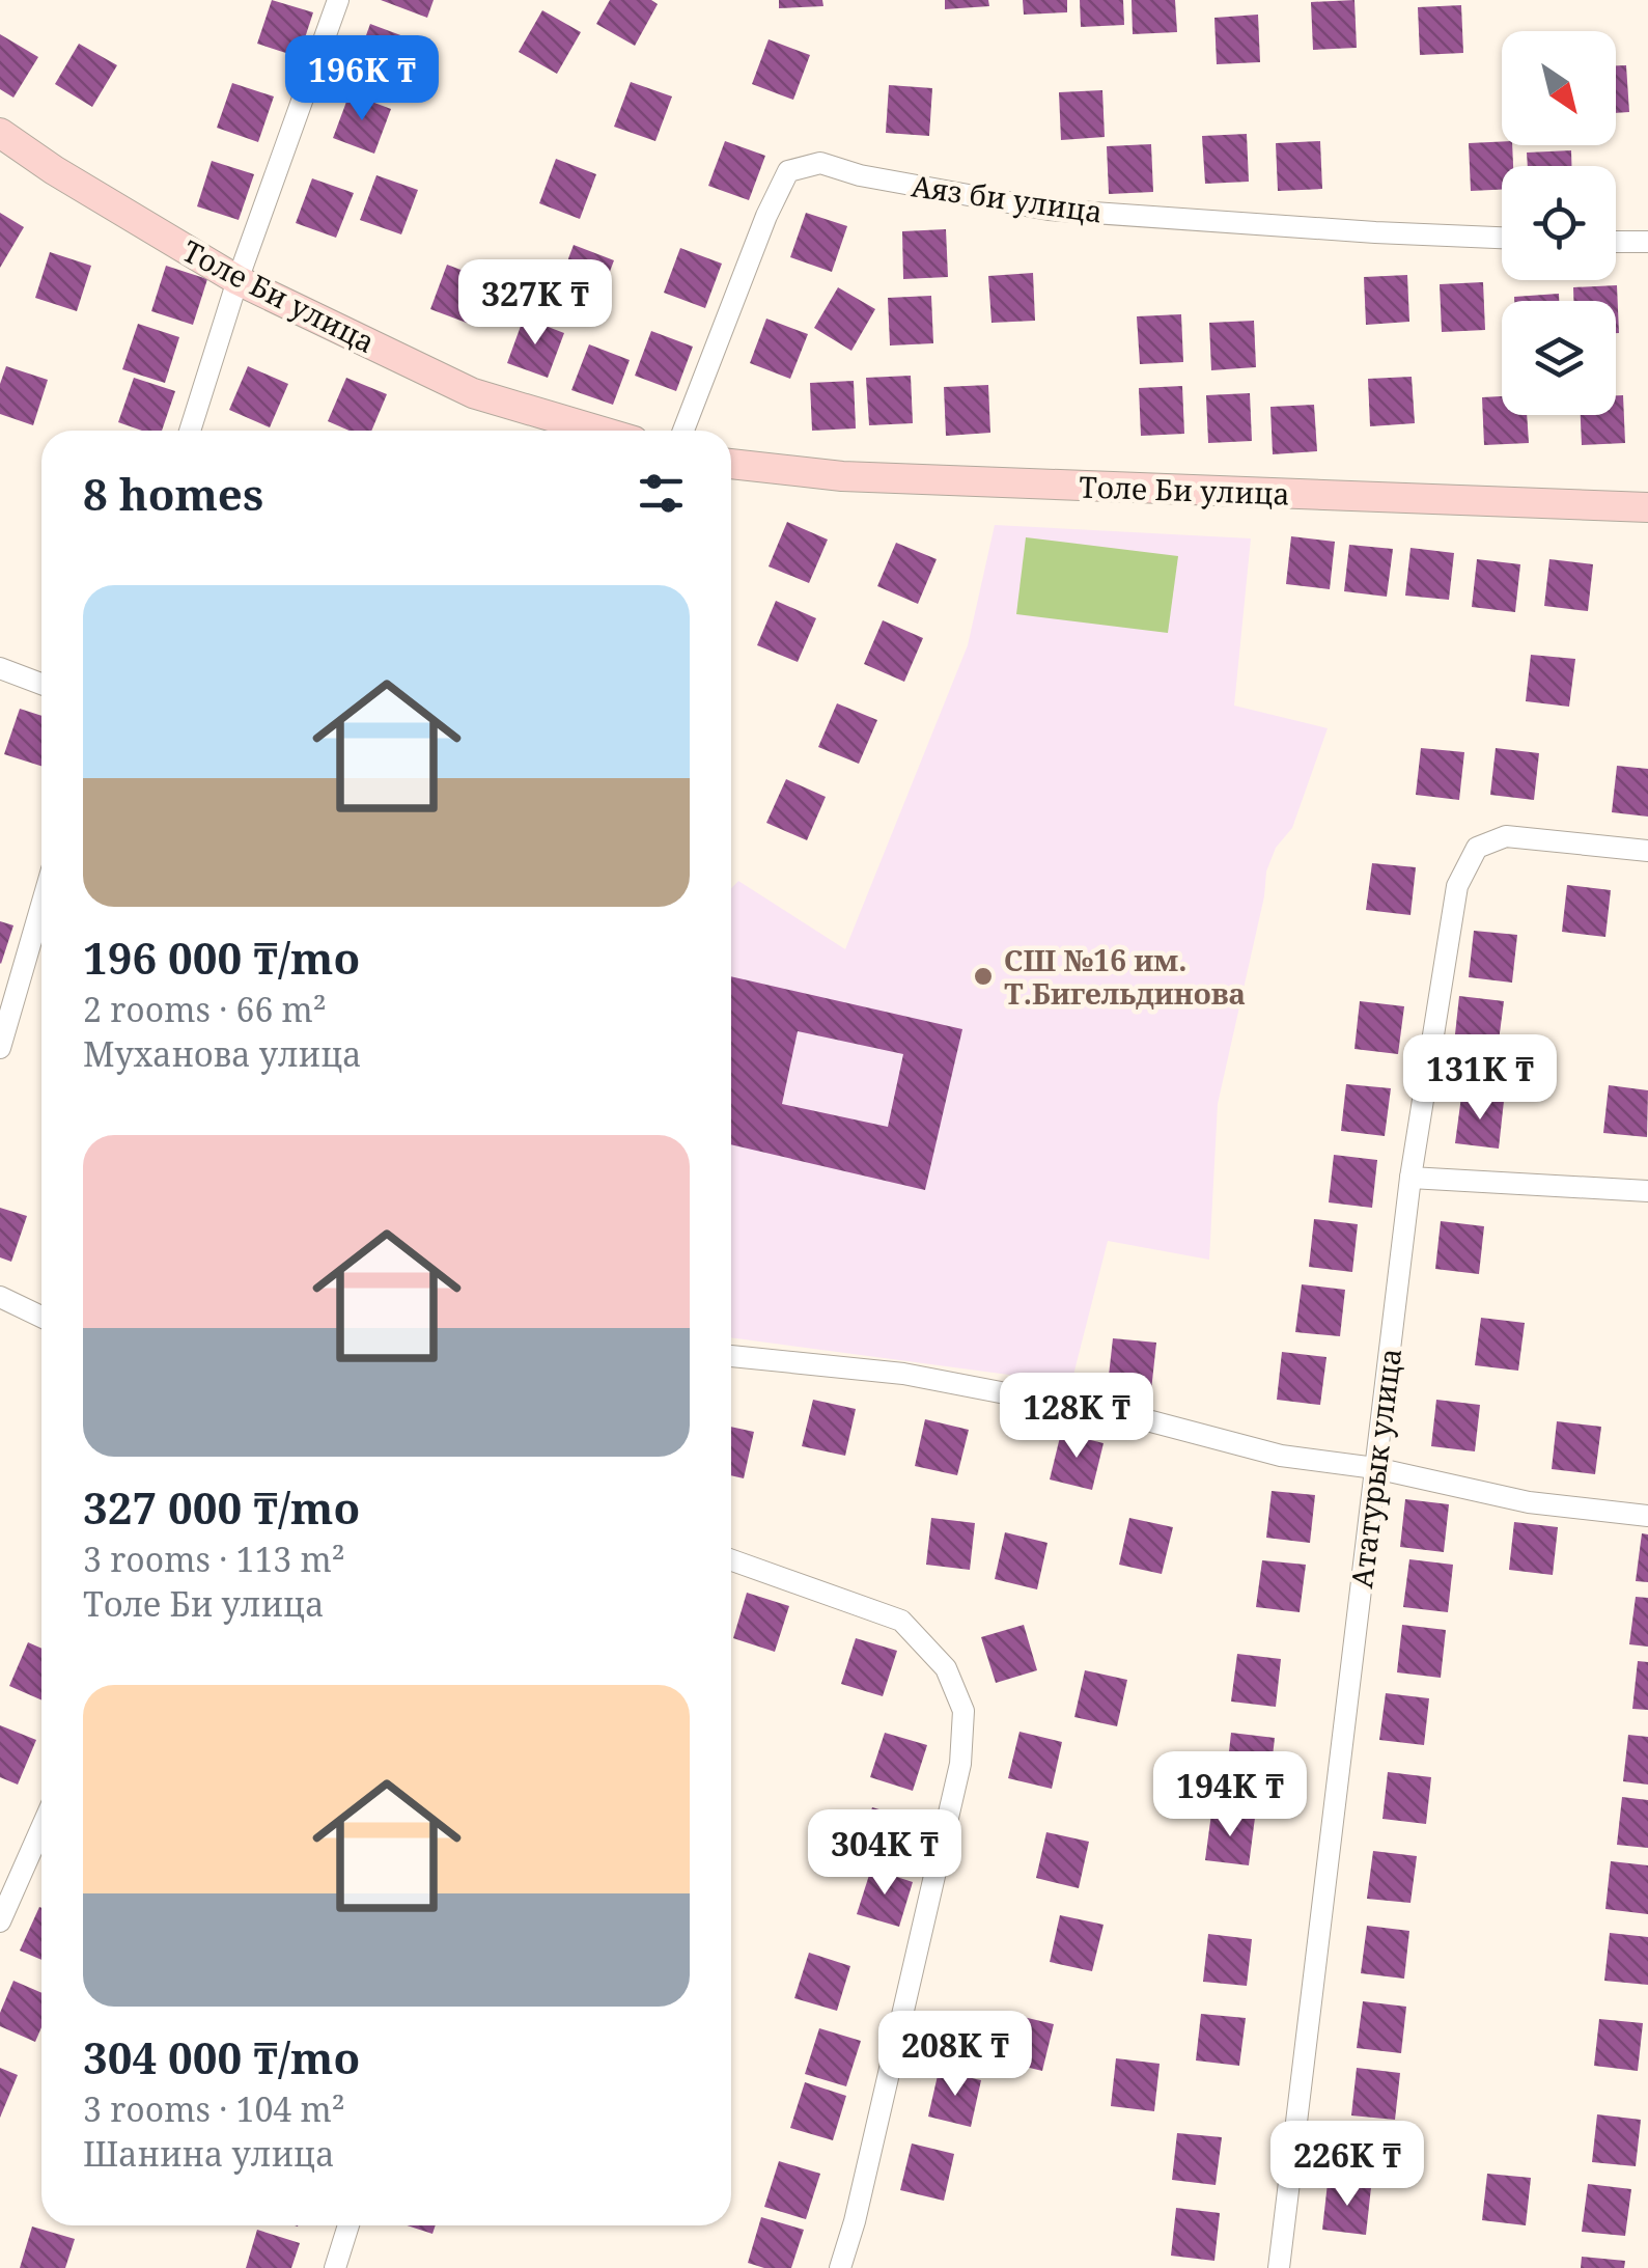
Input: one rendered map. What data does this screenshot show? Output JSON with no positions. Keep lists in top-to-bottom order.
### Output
{
  "streets": {
    "street": ["Аяз би улица", "Толе Би улица", "Ататурык улица"]
  },
  "places": ["СШ №16 им. Т.Бигельдинова"],
  "north": "bottom right",
  "page": {
    "price": [
      "196K ₸",
      "327K ₸",
      "131K ₸",
      "128K ₸",
      "194K ₸",
      "304K ₸",
      "208K ₸",
      "226K ₸"
    ],
    "heading": "8 homes",
    "list": [
      {
        "name": "196 000 ₸/mo",
        "note": "2 rooms · 66 m² · Муханова улица"
      },
      {
        "name": "327 000 ₸/mo",
        "note": "3 rooms · 113 m² · Толе Би улица"
      },
      {
        "name": "304 000 ₸/mo",
        "note": "3 rooms · 104 m² · Шанина улица"
      }
    ]
  }
}
